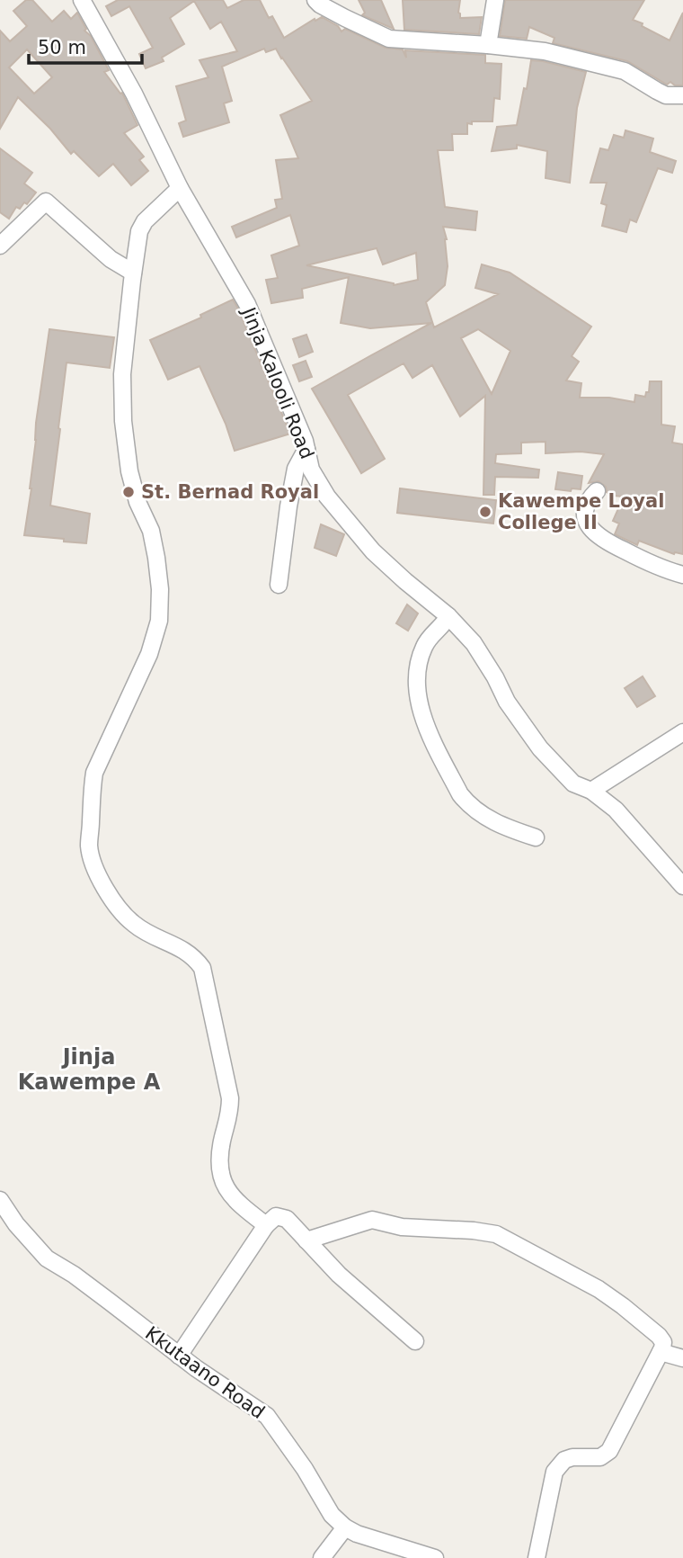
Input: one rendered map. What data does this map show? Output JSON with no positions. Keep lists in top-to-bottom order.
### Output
{
  "streets": {
    "street": ["Jinja Kalooli Road", "Kkutaano Road"]
  },
  "districts": ["Jinja Kawempe A"],
  "places": ["St. Bernad Royal", "Kawempe Loyal College II"],
  "scale_bar": "50 m"
}
